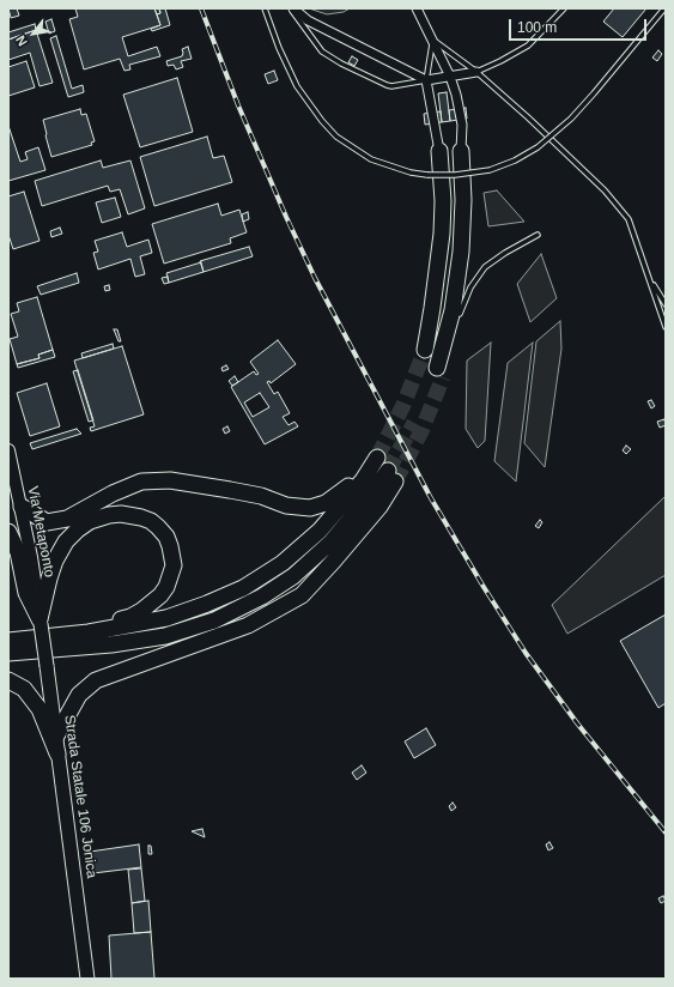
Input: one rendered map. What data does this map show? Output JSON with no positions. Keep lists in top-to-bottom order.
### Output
{
  "streets": {
    "main road": ["Via Metaponto", "Strada Statale 106 Jonica"]
  },
  "crossings": [
    ["Via Metaponto", "Strada Statale 106 Jonica"]
  ],
  "scale_bar": "100 m",
  "north": "bottom left"
}
